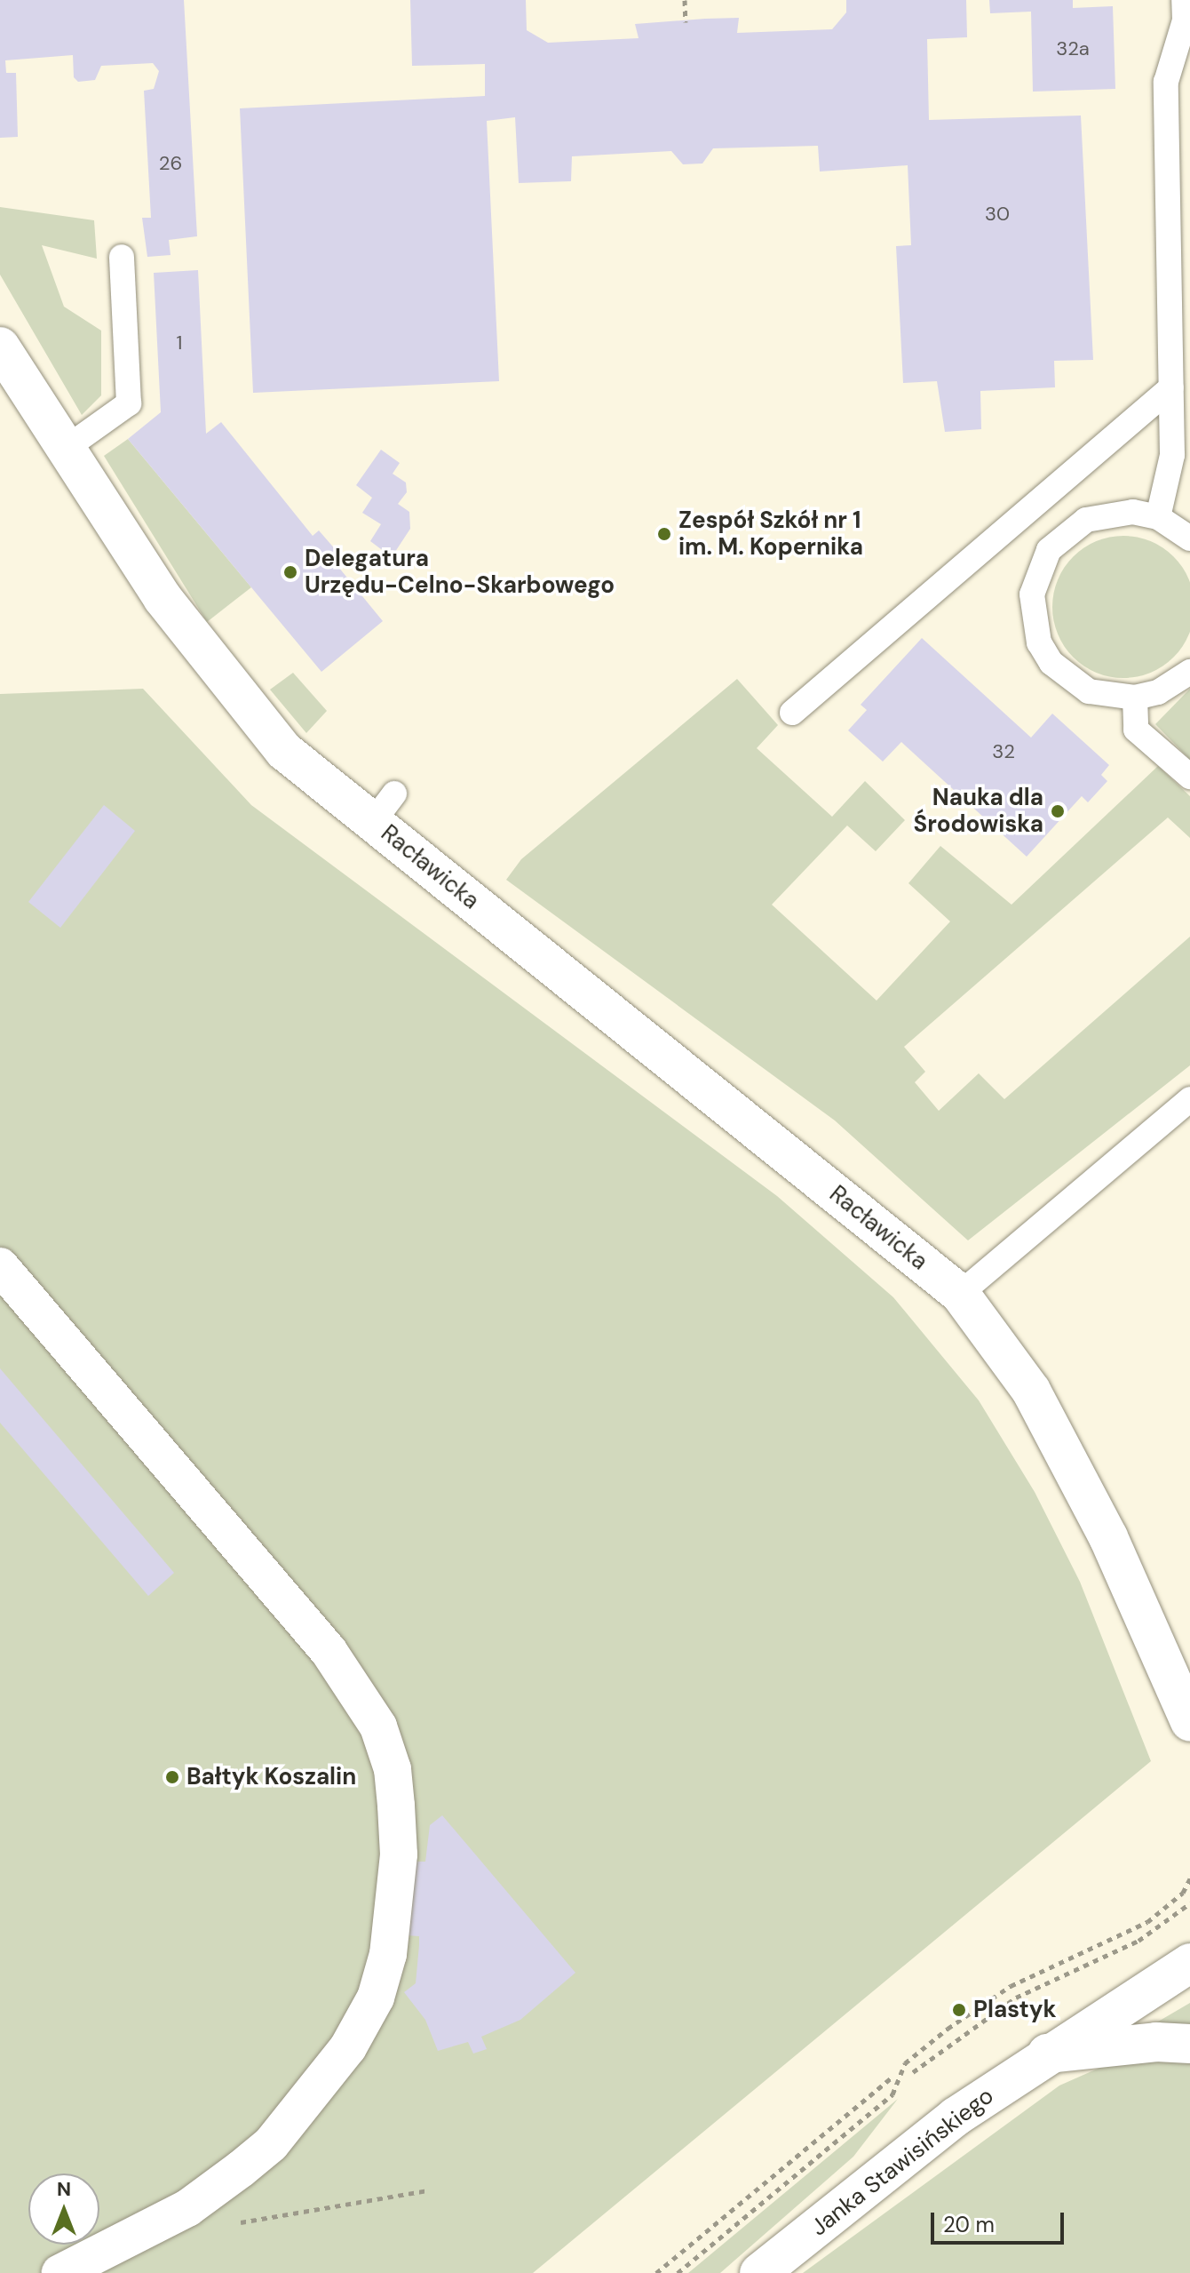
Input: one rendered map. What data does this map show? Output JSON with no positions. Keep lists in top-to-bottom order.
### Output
{
  "streets": {
    "street": ["Racławicka", "Janka Stawisińskiego"]
  },
  "places": [
    "Zespół Szkół nr 1 im. M. Kopernika",
    "Delegatura Urzędu-Celno-Skarbowego",
    "Nauka dla Środowiska",
    "Bałtyk Koszalin",
    "Plastyk"
  ],
  "house_numbers": [
    "32a",
    "26",
    "30",
    "1",
    "32"
  ],
  "scale_bar": "20 m",
  "north": "top"
}
